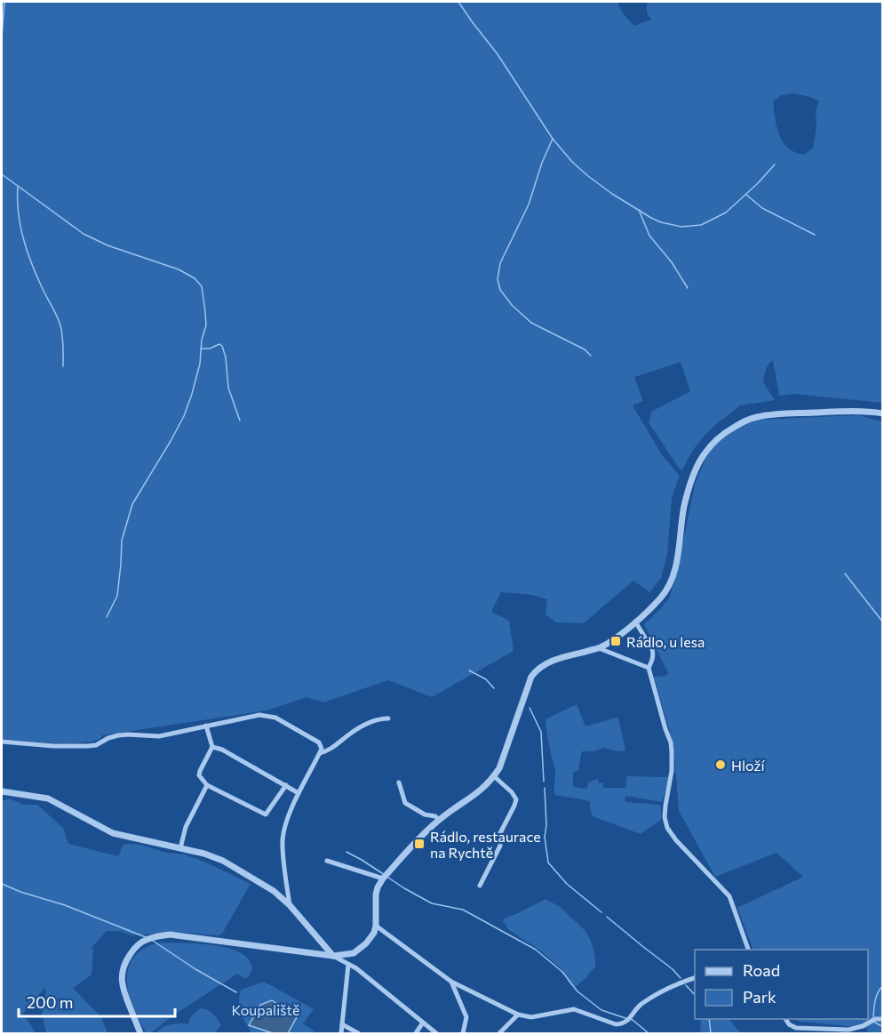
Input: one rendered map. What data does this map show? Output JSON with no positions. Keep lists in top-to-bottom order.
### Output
{
  "parks": ["Koupaliště"],
  "places": {
    "transit": ["Rádlo, u lesa", "Rádlo, restaurace na Rychtě"],
    "other": ["Hloží"]
  },
  "legend": ["Road", "Park"],
  "scale_bar": "200 m"
}
